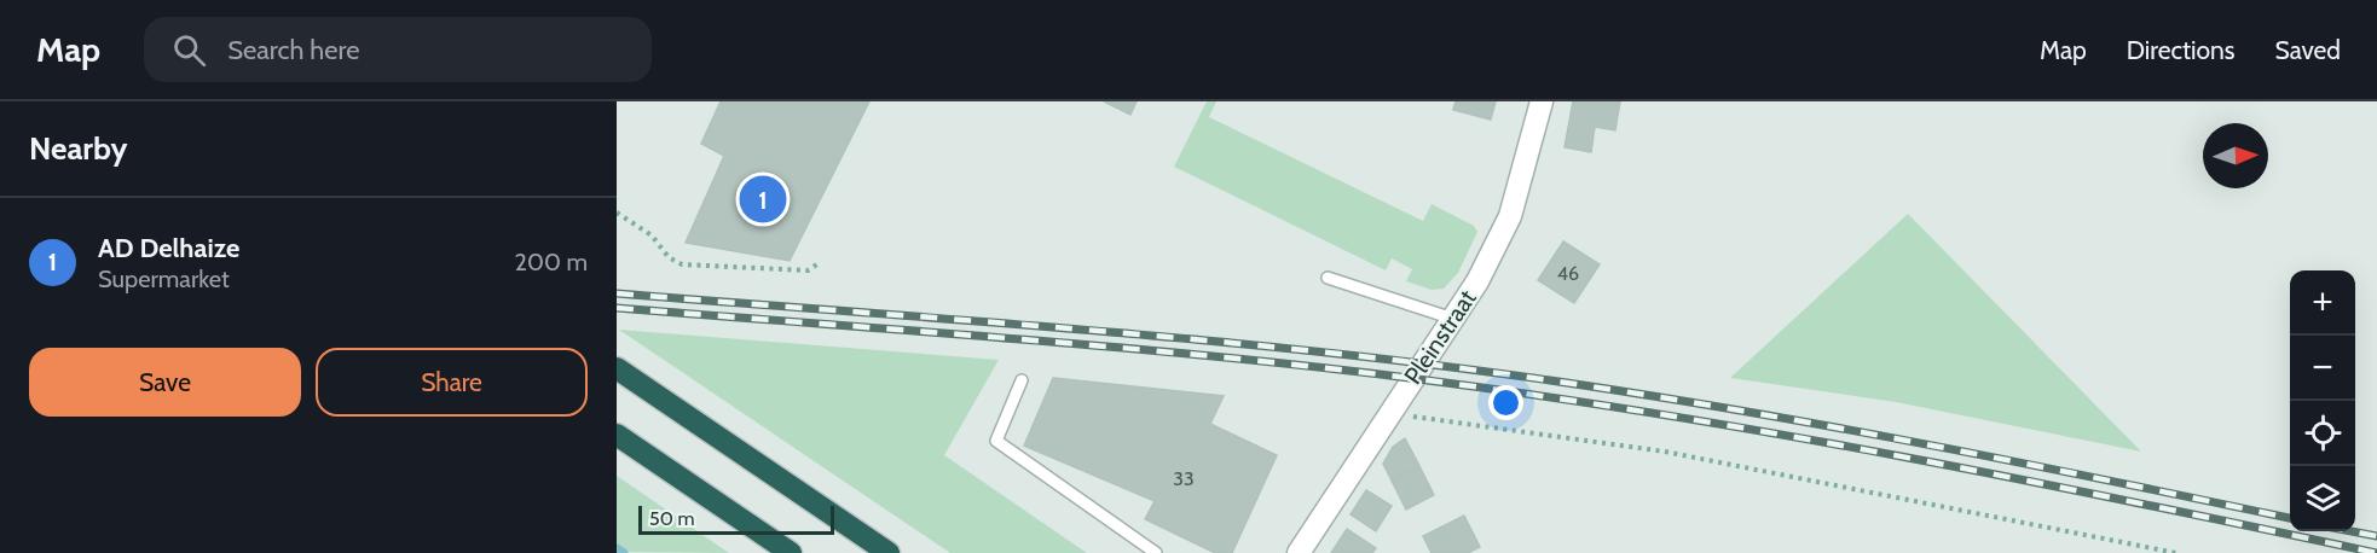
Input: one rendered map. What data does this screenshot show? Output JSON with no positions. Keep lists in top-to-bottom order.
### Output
{
  "streets": {
    "street": ["Pleinstraat"]
  },
  "house_numbers": ["46", "33"],
  "scale_bar": "50 m",
  "north": "right",
  "page": {
    "header": "Map",
    "search": "Search here",
    "nav": ["Map", "Directions", "Saved"],
    "heading": "Nearby",
    "pins": "1",
    "list": [
      {
        "mark": "1",
        "name": "AD Delhaize",
        "note": "Supermarket",
        "value": "200 m"
      }
    ],
    "map_buttons": ["+", "−"],
    "buttons": ["Save", "Share"],
    "scale": "50 m"
  }
}
